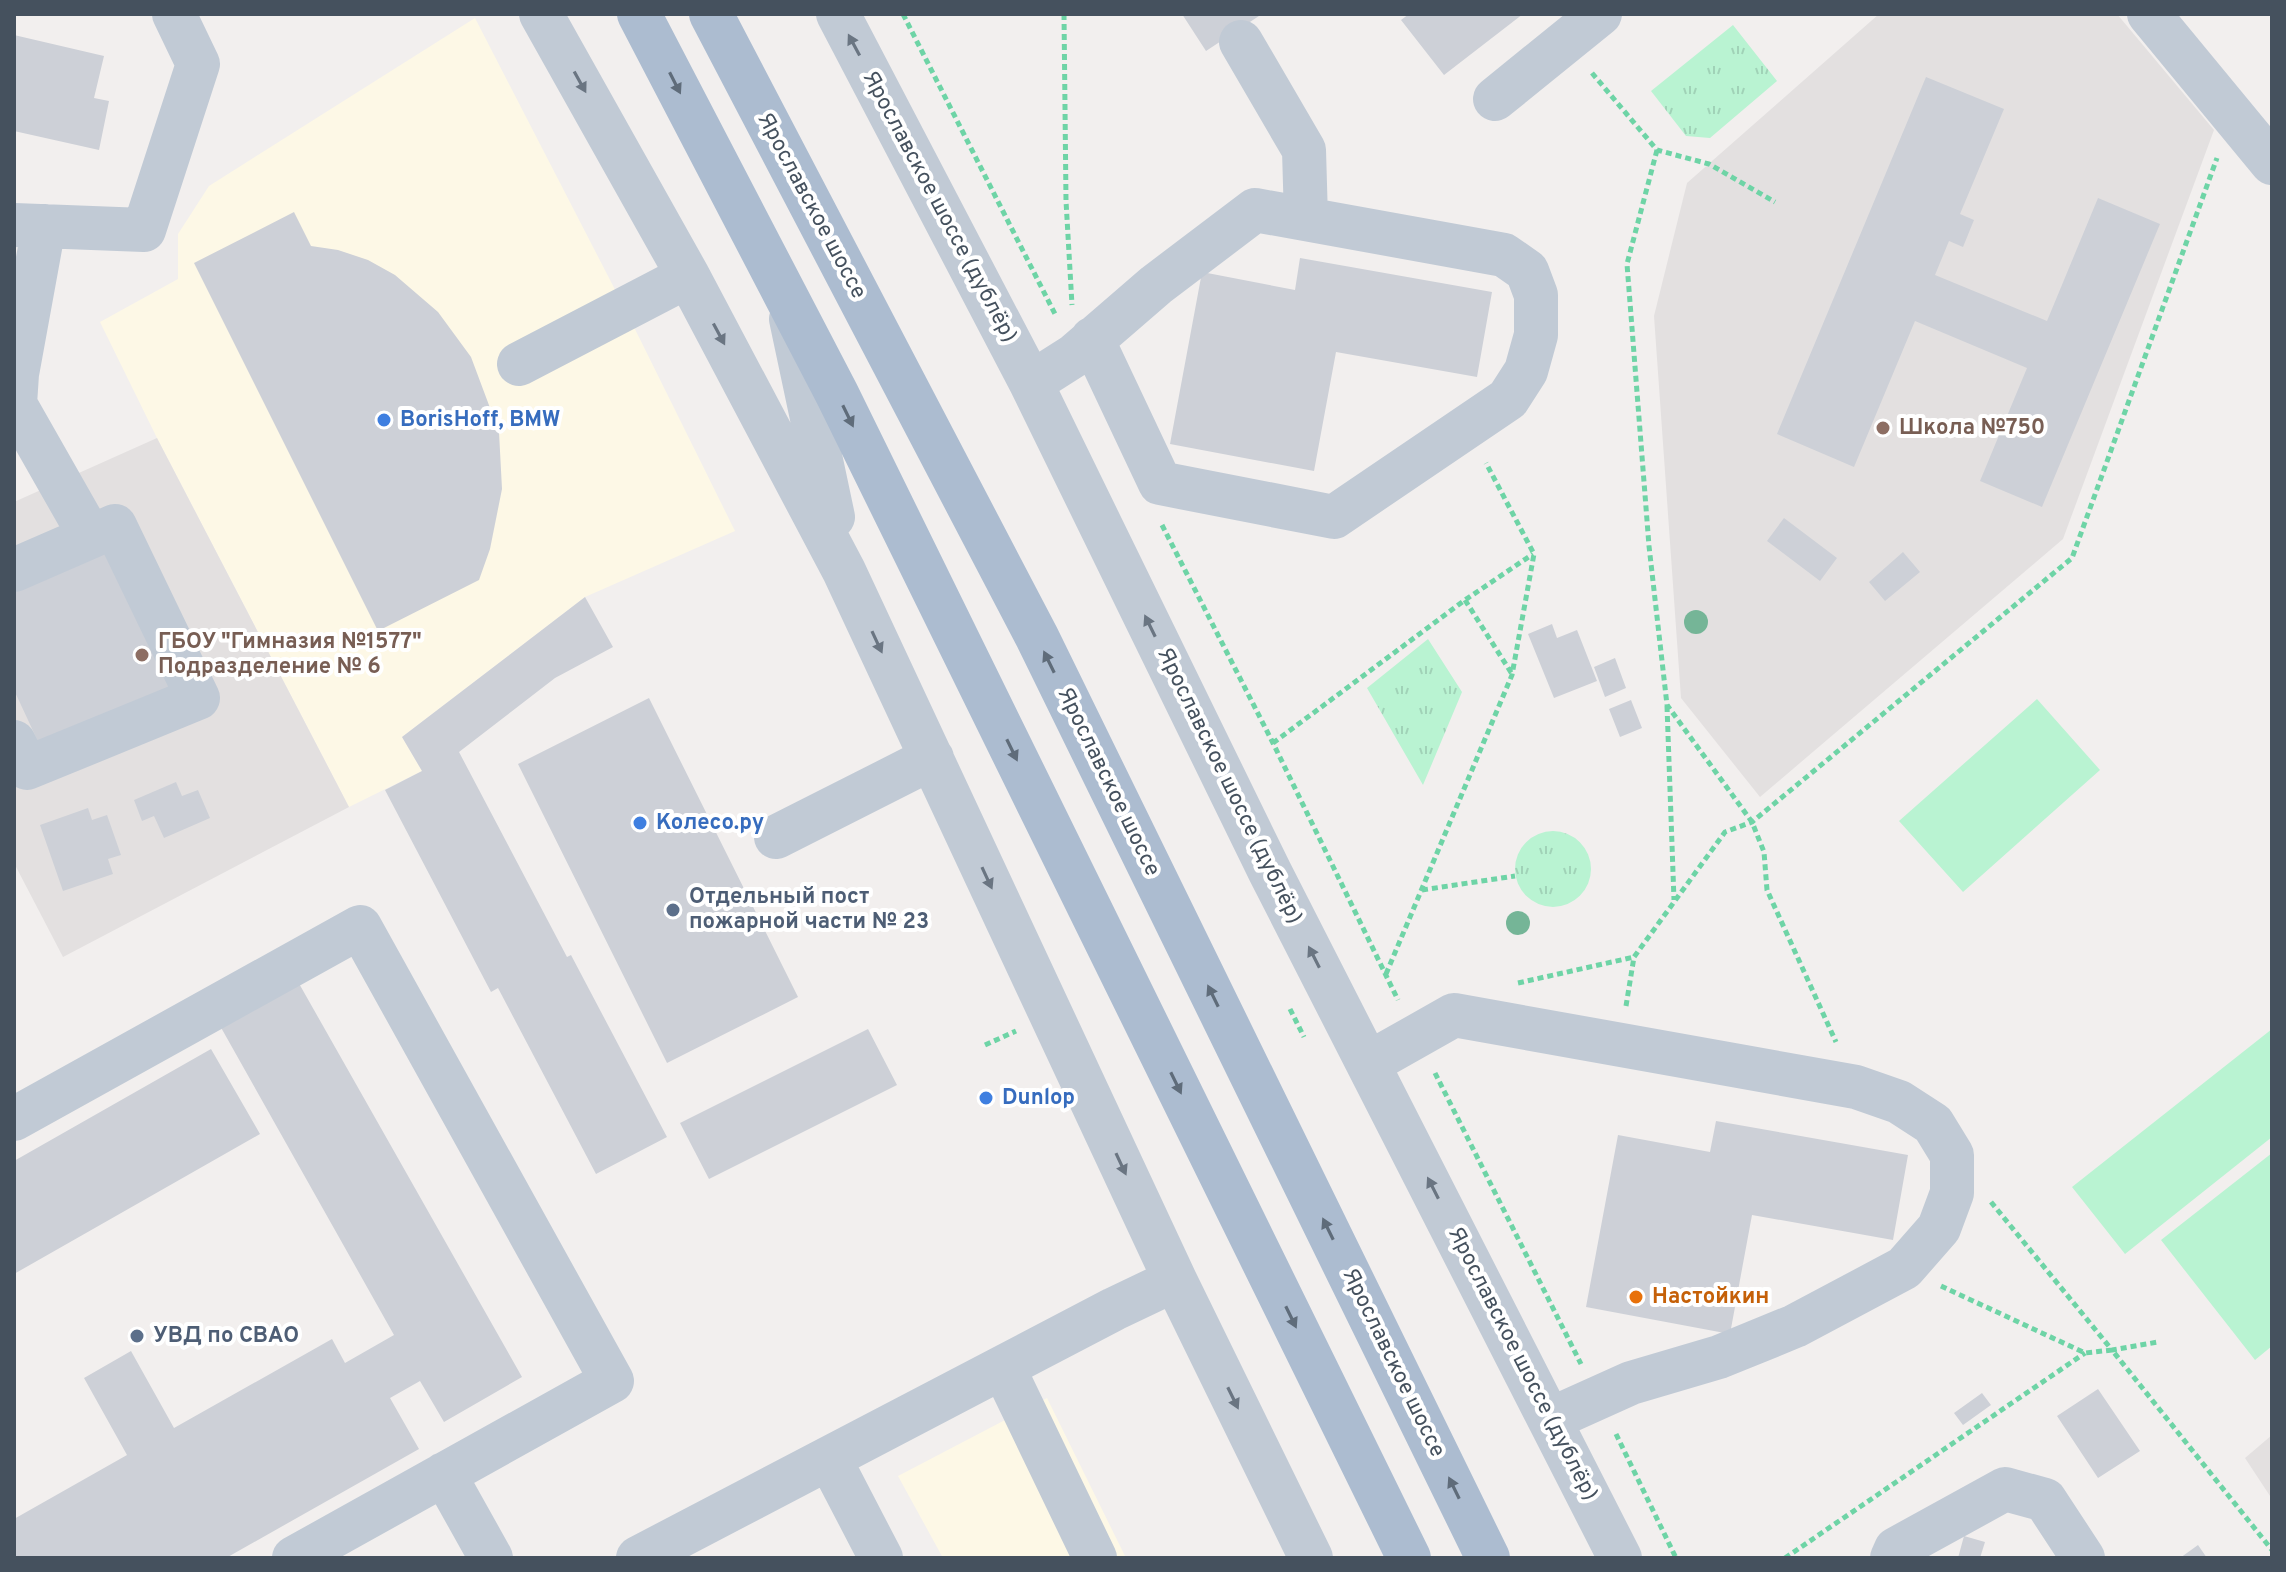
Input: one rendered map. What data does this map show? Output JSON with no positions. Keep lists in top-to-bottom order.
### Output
{
  "streets": {
    "main road": ["Ярославское шоссе"],
    "street": ["Ярославское шоссе (дублёр)"]
  },
  "places": [
    "BorisHoff, BMW",
    "Школа №750",
    "ГБОУ \"Гимназия №1577\" Подразделение № 6",
    "Колесо.ру",
    "Отдельный пост пожарной части № 23",
    "Dunlop",
    "Настойкин",
    "УВД по СВАО"
  ]
}
